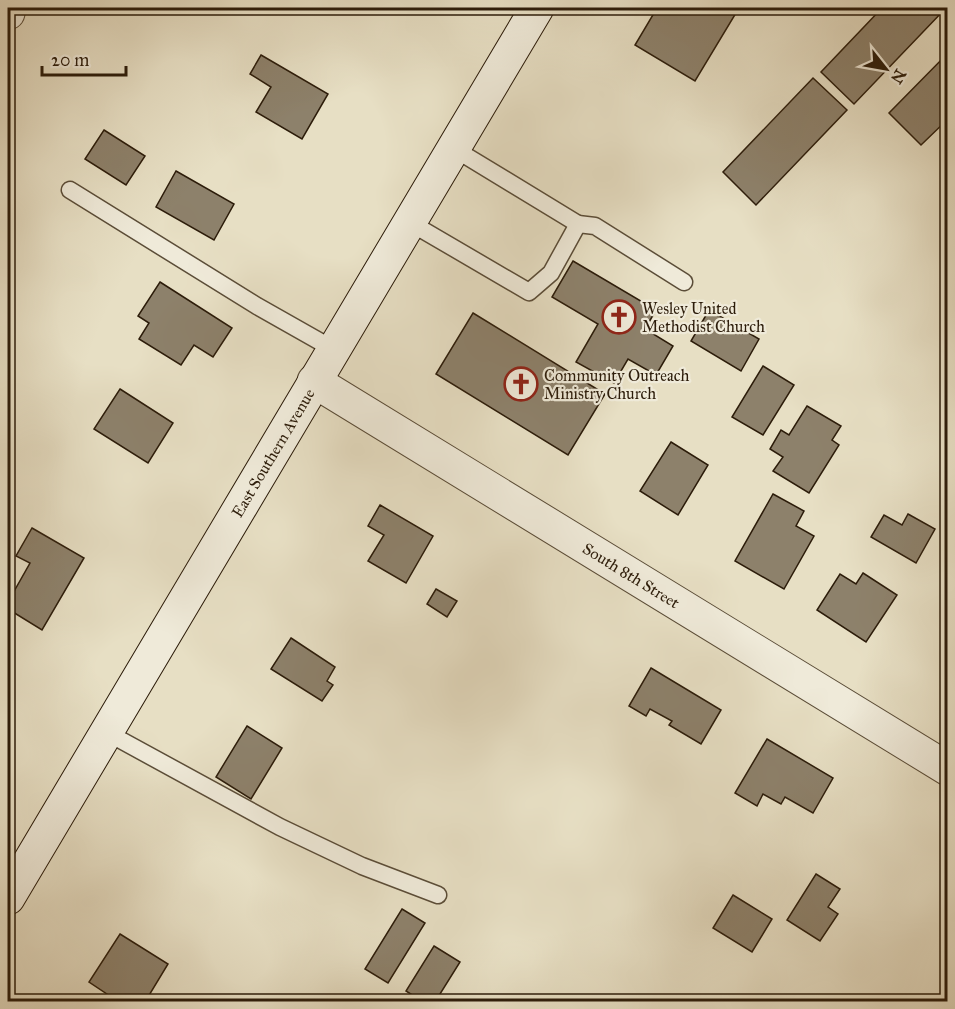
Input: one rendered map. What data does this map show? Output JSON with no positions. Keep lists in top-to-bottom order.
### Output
{
  "streets": {
    "main road": ["East Southern Avenue", "South 8th Street"]
  },
  "crossings": [
    ["East Southern Avenue", "South 8th Street"]
  ],
  "places": {
    "church": ["Wesley United Methodist Church", "Community Outreach Ministry Church"]
  },
  "scale_bar": "20 m",
  "north": "bottom right"
}
